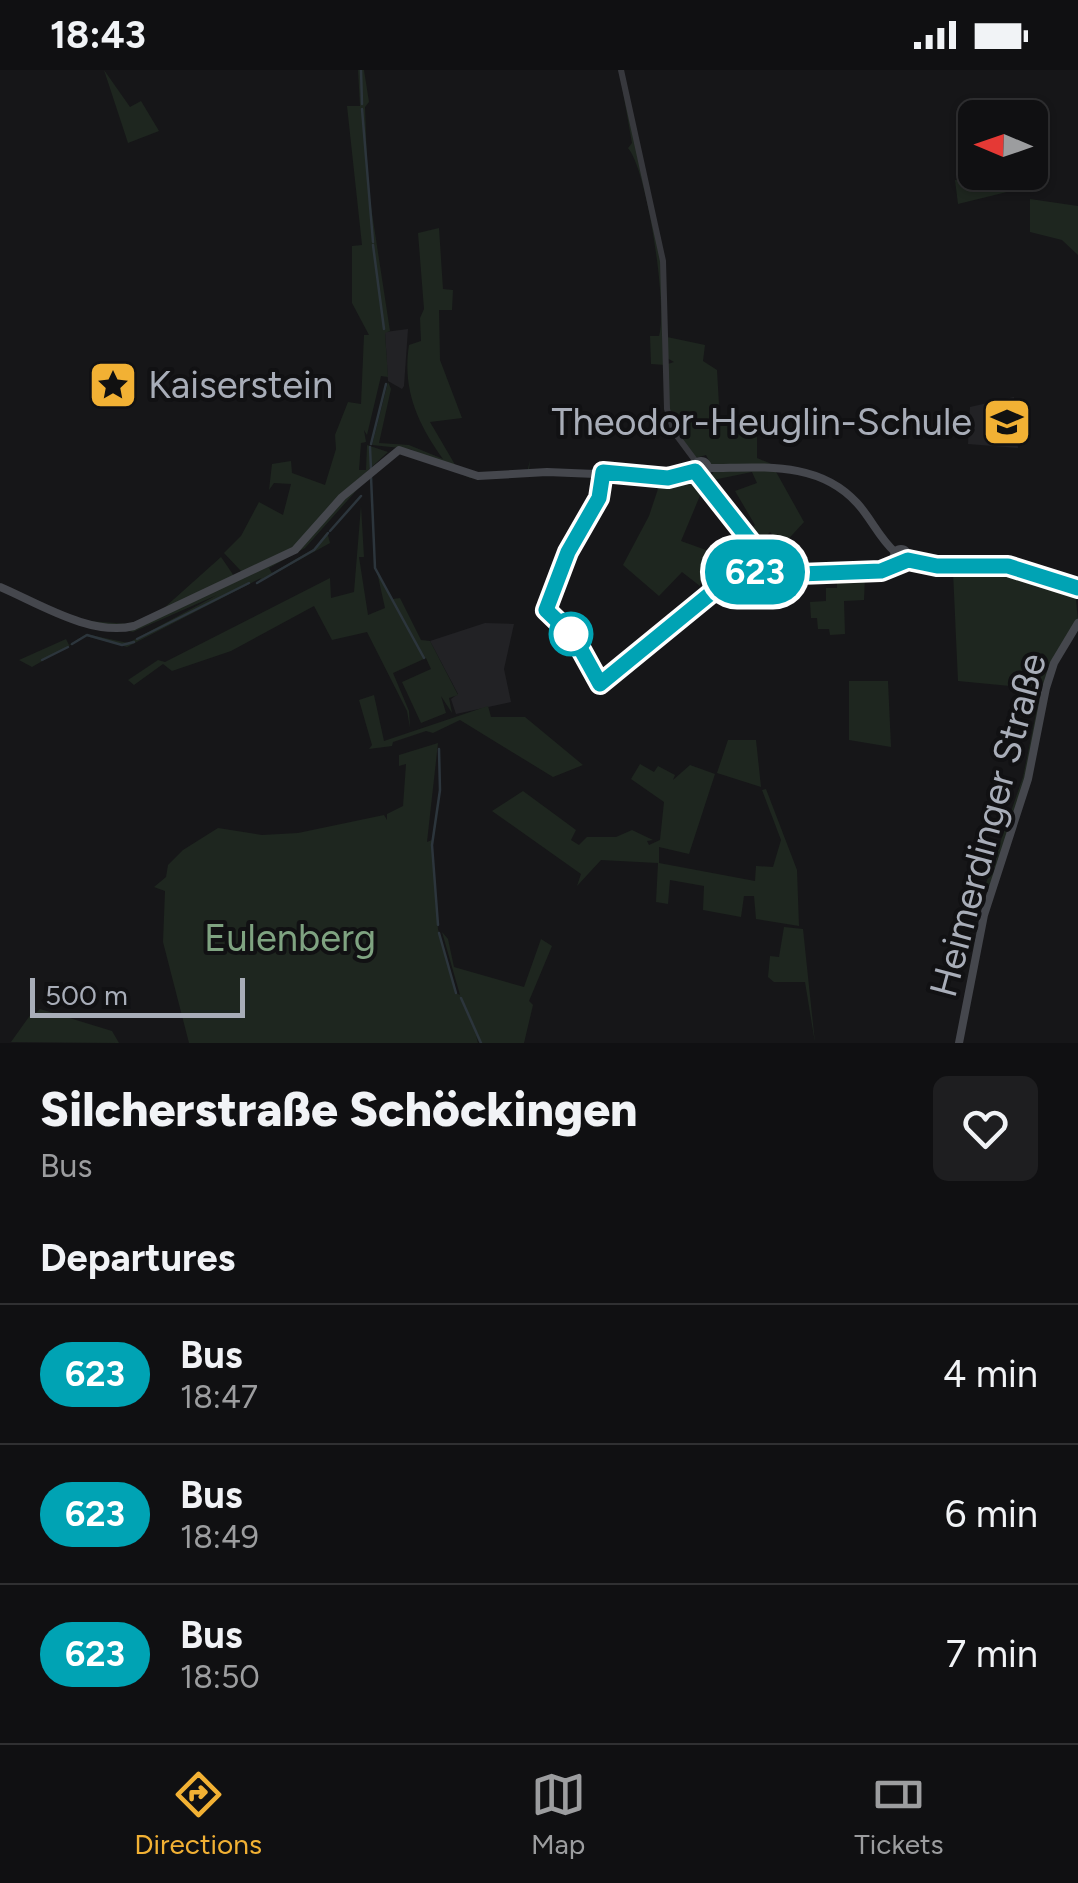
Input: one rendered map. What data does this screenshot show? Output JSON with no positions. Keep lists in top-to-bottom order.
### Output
{
  "streets": {
    "main road": ["Heimerdinger Straße"]
  },
  "parks": ["Eulenberg"],
  "places": {
    "place": ["Kaiserstein"],
    "school or university": ["Theodor-Heuglin-Schule"]
  },
  "lines": ["bus line 623"],
  "scale_bar": "500 m",
  "north": "left",
  "page": {
    "status": "18:43",
    "on_map": "623",
    "scale": "500 m",
    "heading": [
      ["Silcherstraße Schöckingen", "Bus"],
      "Departures"
    ],
    "list": [
      {
        "mark": "623",
        "name": "Bus",
        "note": "18:47",
        "value": "4 min"
      },
      {
        "mark": "623",
        "name": "Bus",
        "note": "18:49",
        "value": "6 min"
      },
      {
        "mark": "623",
        "name": "Bus",
        "note": "18:50",
        "value": "7 min"
      }
    ],
    "tabs": ["Directions", "Map", "Tickets"]
  }
}
